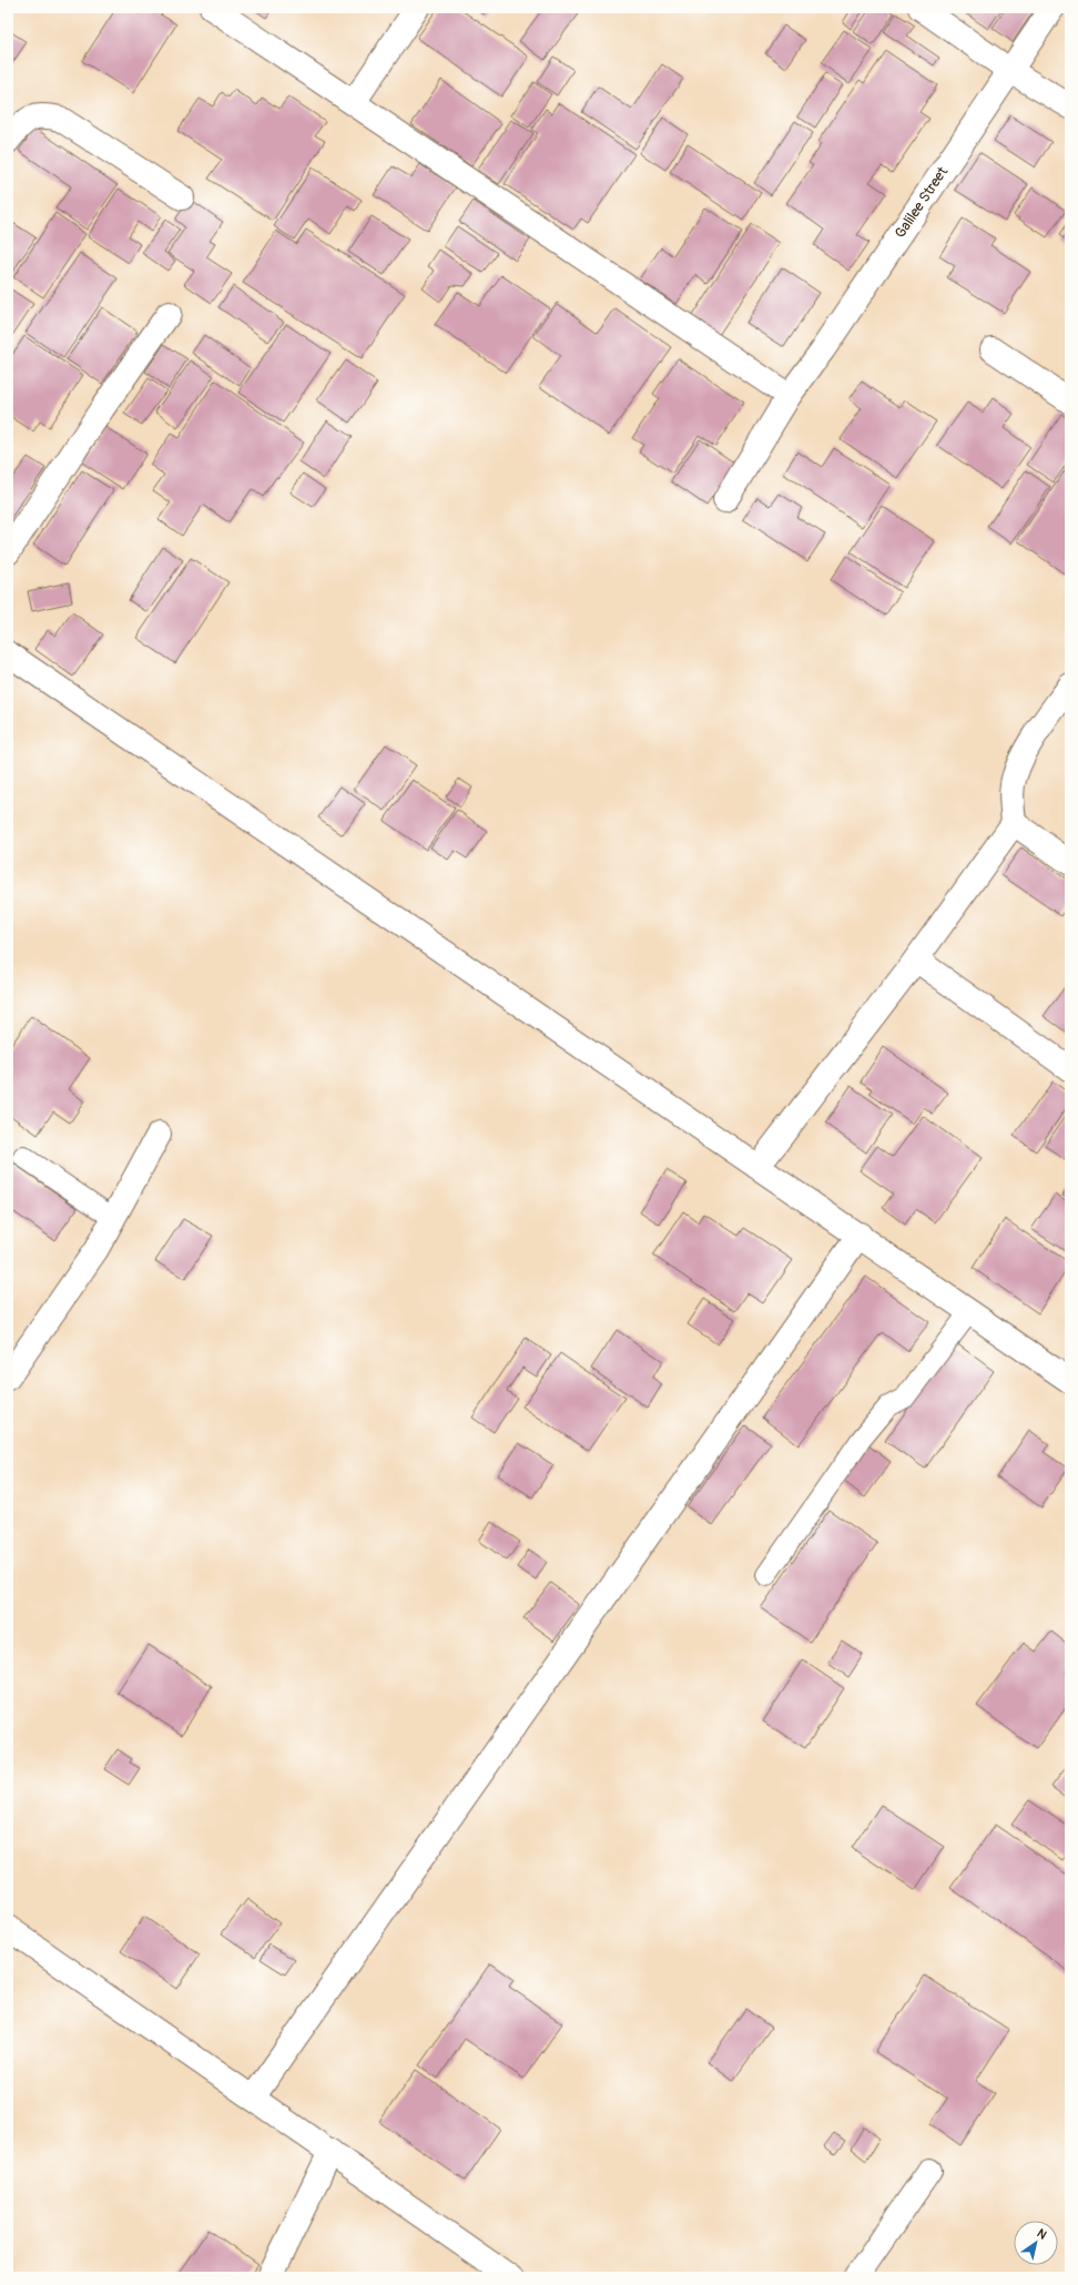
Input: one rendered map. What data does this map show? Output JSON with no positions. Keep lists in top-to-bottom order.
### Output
{
  "streets": {
    "street": ["Galilee Street"]
  },
  "north": "top right"
}
